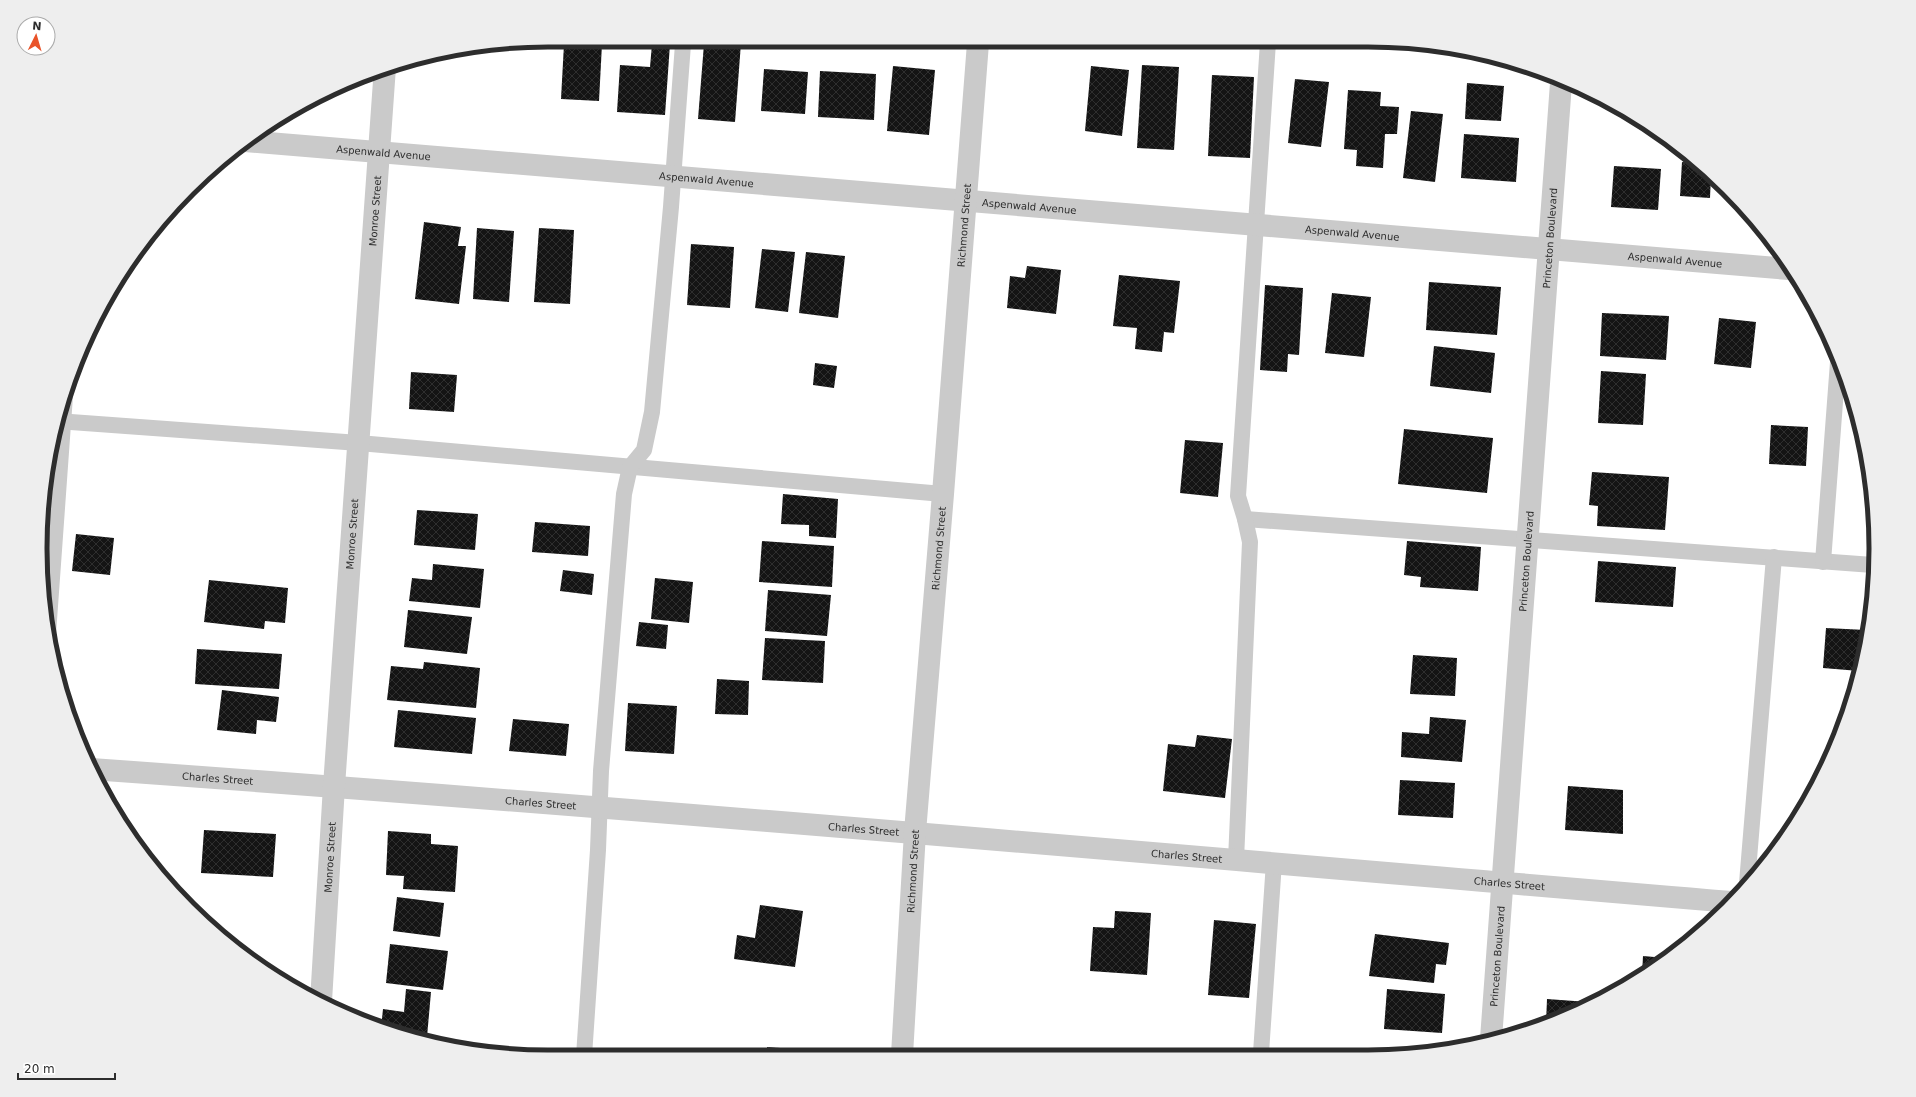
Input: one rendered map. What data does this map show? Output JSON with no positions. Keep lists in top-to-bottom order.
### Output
{
  "streets": {
    "street": [
      "Aspenwald Avenue",
      "Monroe Street",
      "Richmond Street",
      "Princeton Boulevard",
      "Charles Street"
    ]
  },
  "crossings": [
    ["Aspenwald Avenue", "Monroe Street"],
    ["Aspenwald Avenue", "Richmond Street"],
    ["Aspenwald Avenue", "Princeton Boulevard"],
    ["Monroe Street", "Charles Street"],
    ["Richmond Street", "Charles Street"],
    ["Princeton Boulevard", "Charles Street"]
  ],
  "scale_bar": "20 m",
  "north": "top"
}
